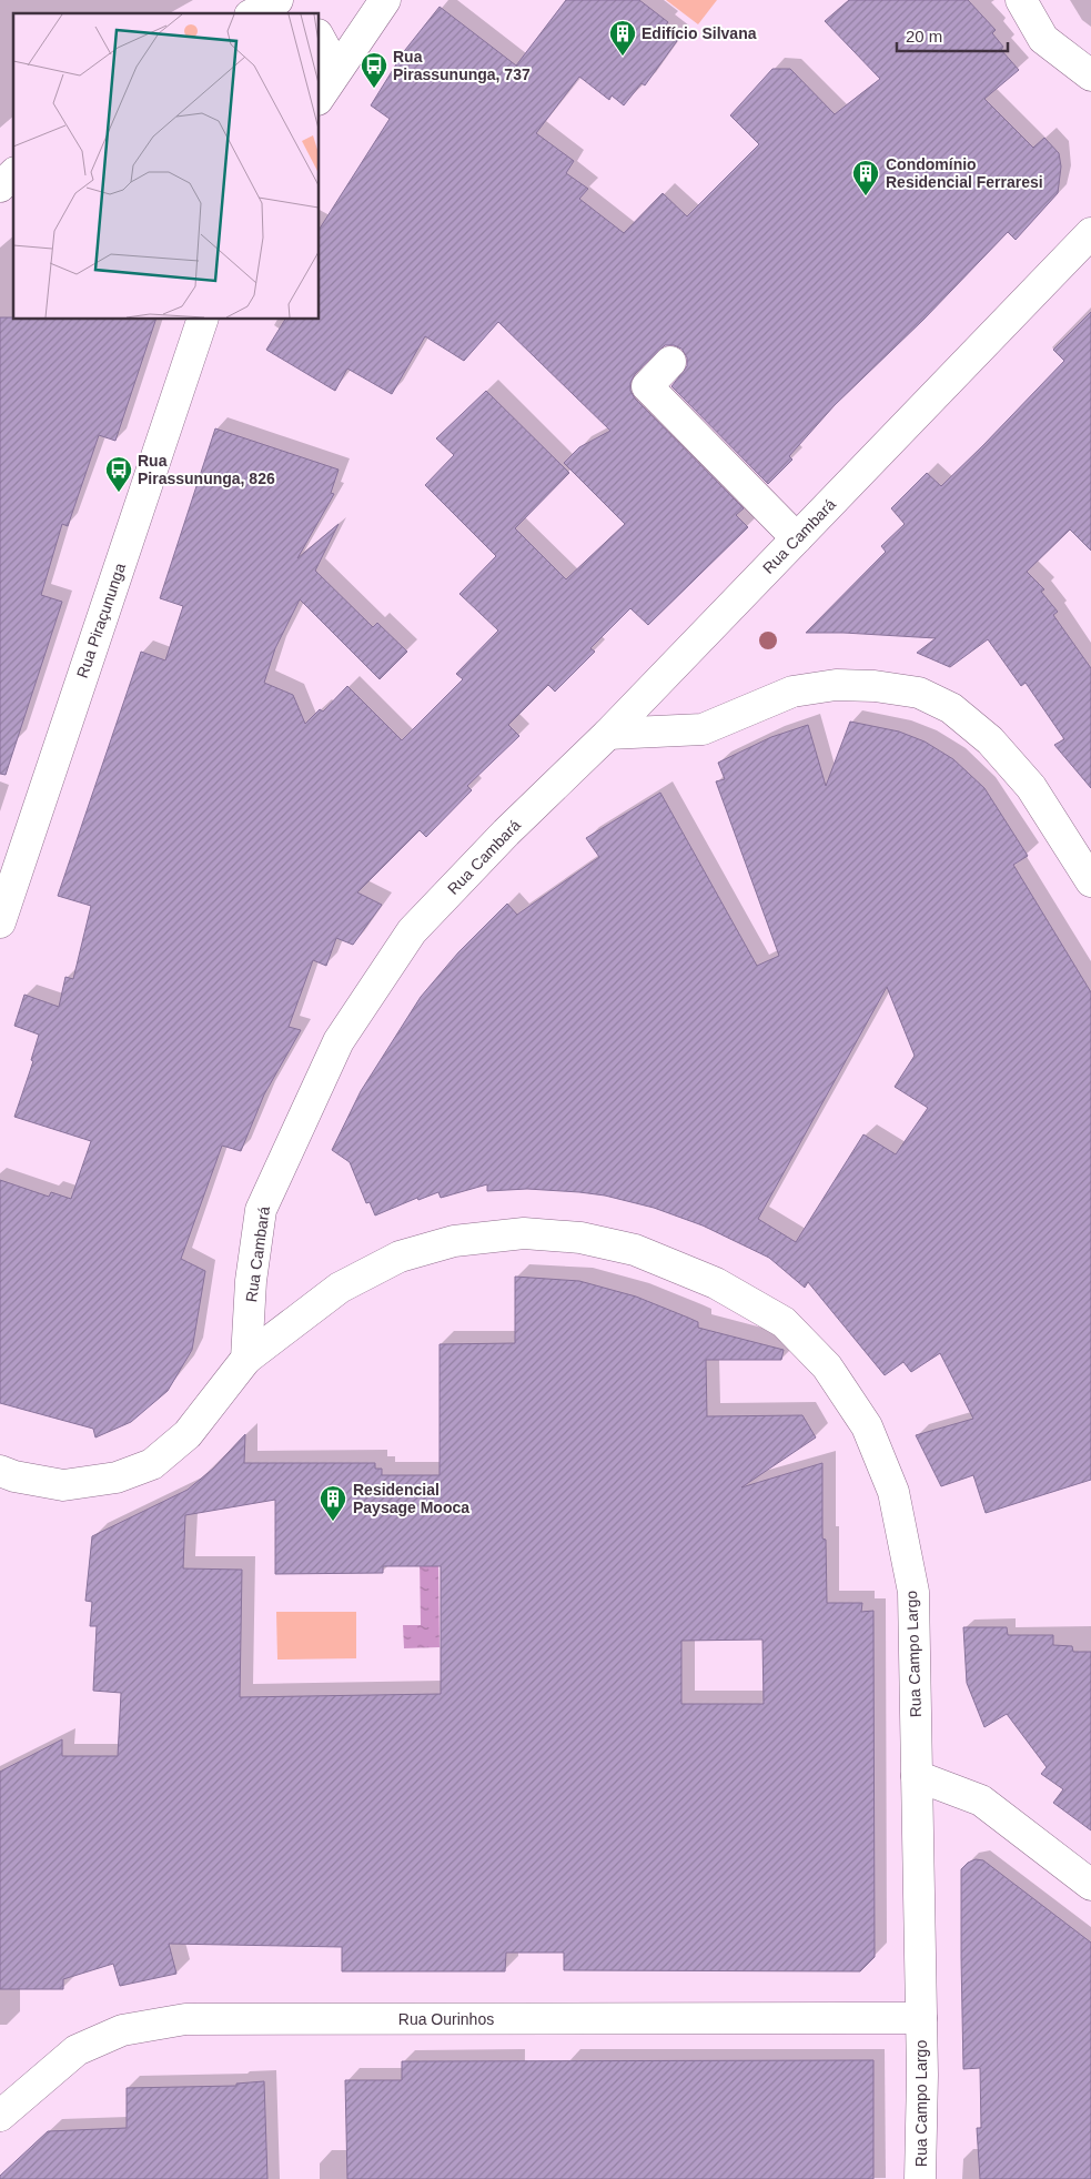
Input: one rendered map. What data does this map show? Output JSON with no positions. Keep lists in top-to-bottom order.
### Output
{
  "streets": {
    "street": [
      "Rua Cambará",
      "Rua Piraçununga",
      "Rua Campo Largo",
      "Rua Ourinhos"
    ]
  },
  "crossings": [
    ["Rua Cambará", "Rua Campo Largo"],
    ["Rua Campo Largo", "Rua Ourinhos"]
  ],
  "places": {
    "building": ["Edifício Silvana", "Condomínio Residencial Ferraresi", "Residencial Paysage Mooca"],
    "bus stop": ["Rua Pirassununga, 737", "Rua Pirassununga, 826"]
  },
  "scale_bar": "20 m"
}
